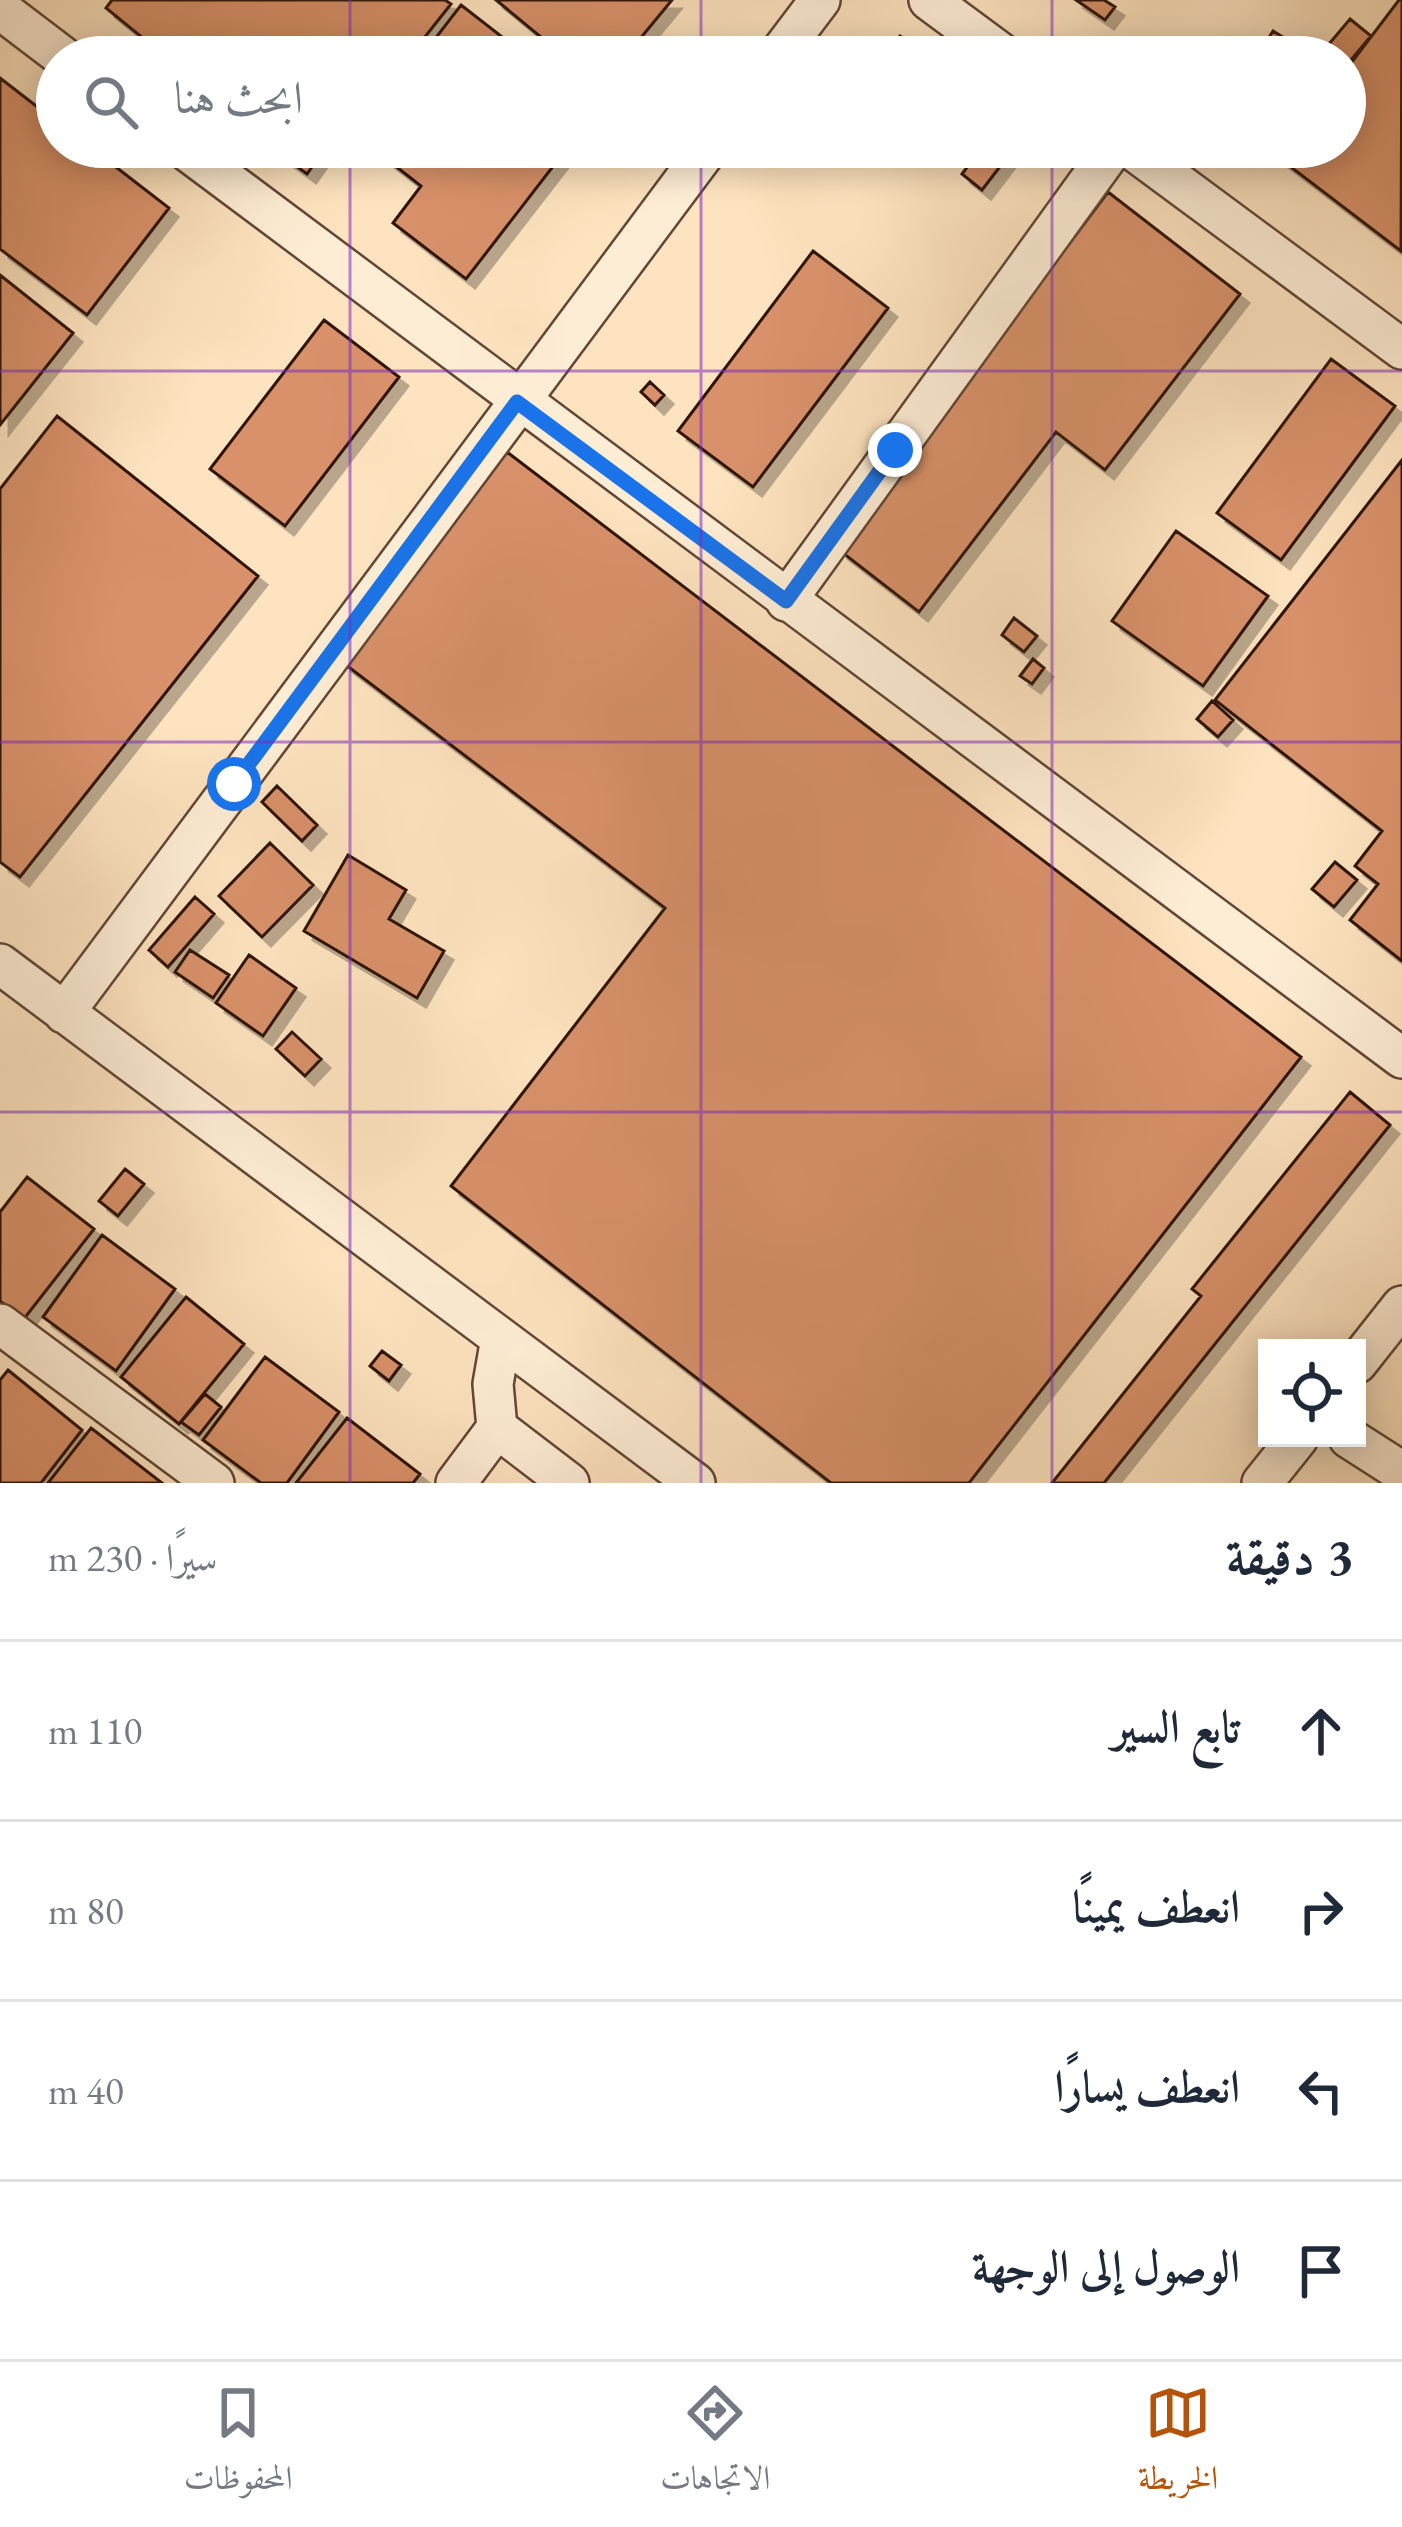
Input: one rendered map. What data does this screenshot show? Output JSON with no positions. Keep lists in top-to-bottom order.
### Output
{
  "page": {
    "search": "ابحث هنا",
    "heading": ["3 دقيقة", "سيرًا · 230 m"],
    "list": [
      ["تابع السير", "110 m"],
      ["انعطف يمينًا", "80 m"],
      ["انعطف يسارًا", "40 m"],
      "الوصول إلى الوجهة"
    ],
    "nav": ["الخريطة", "الاتجاهات", "المحفوظات"]
  }
}
